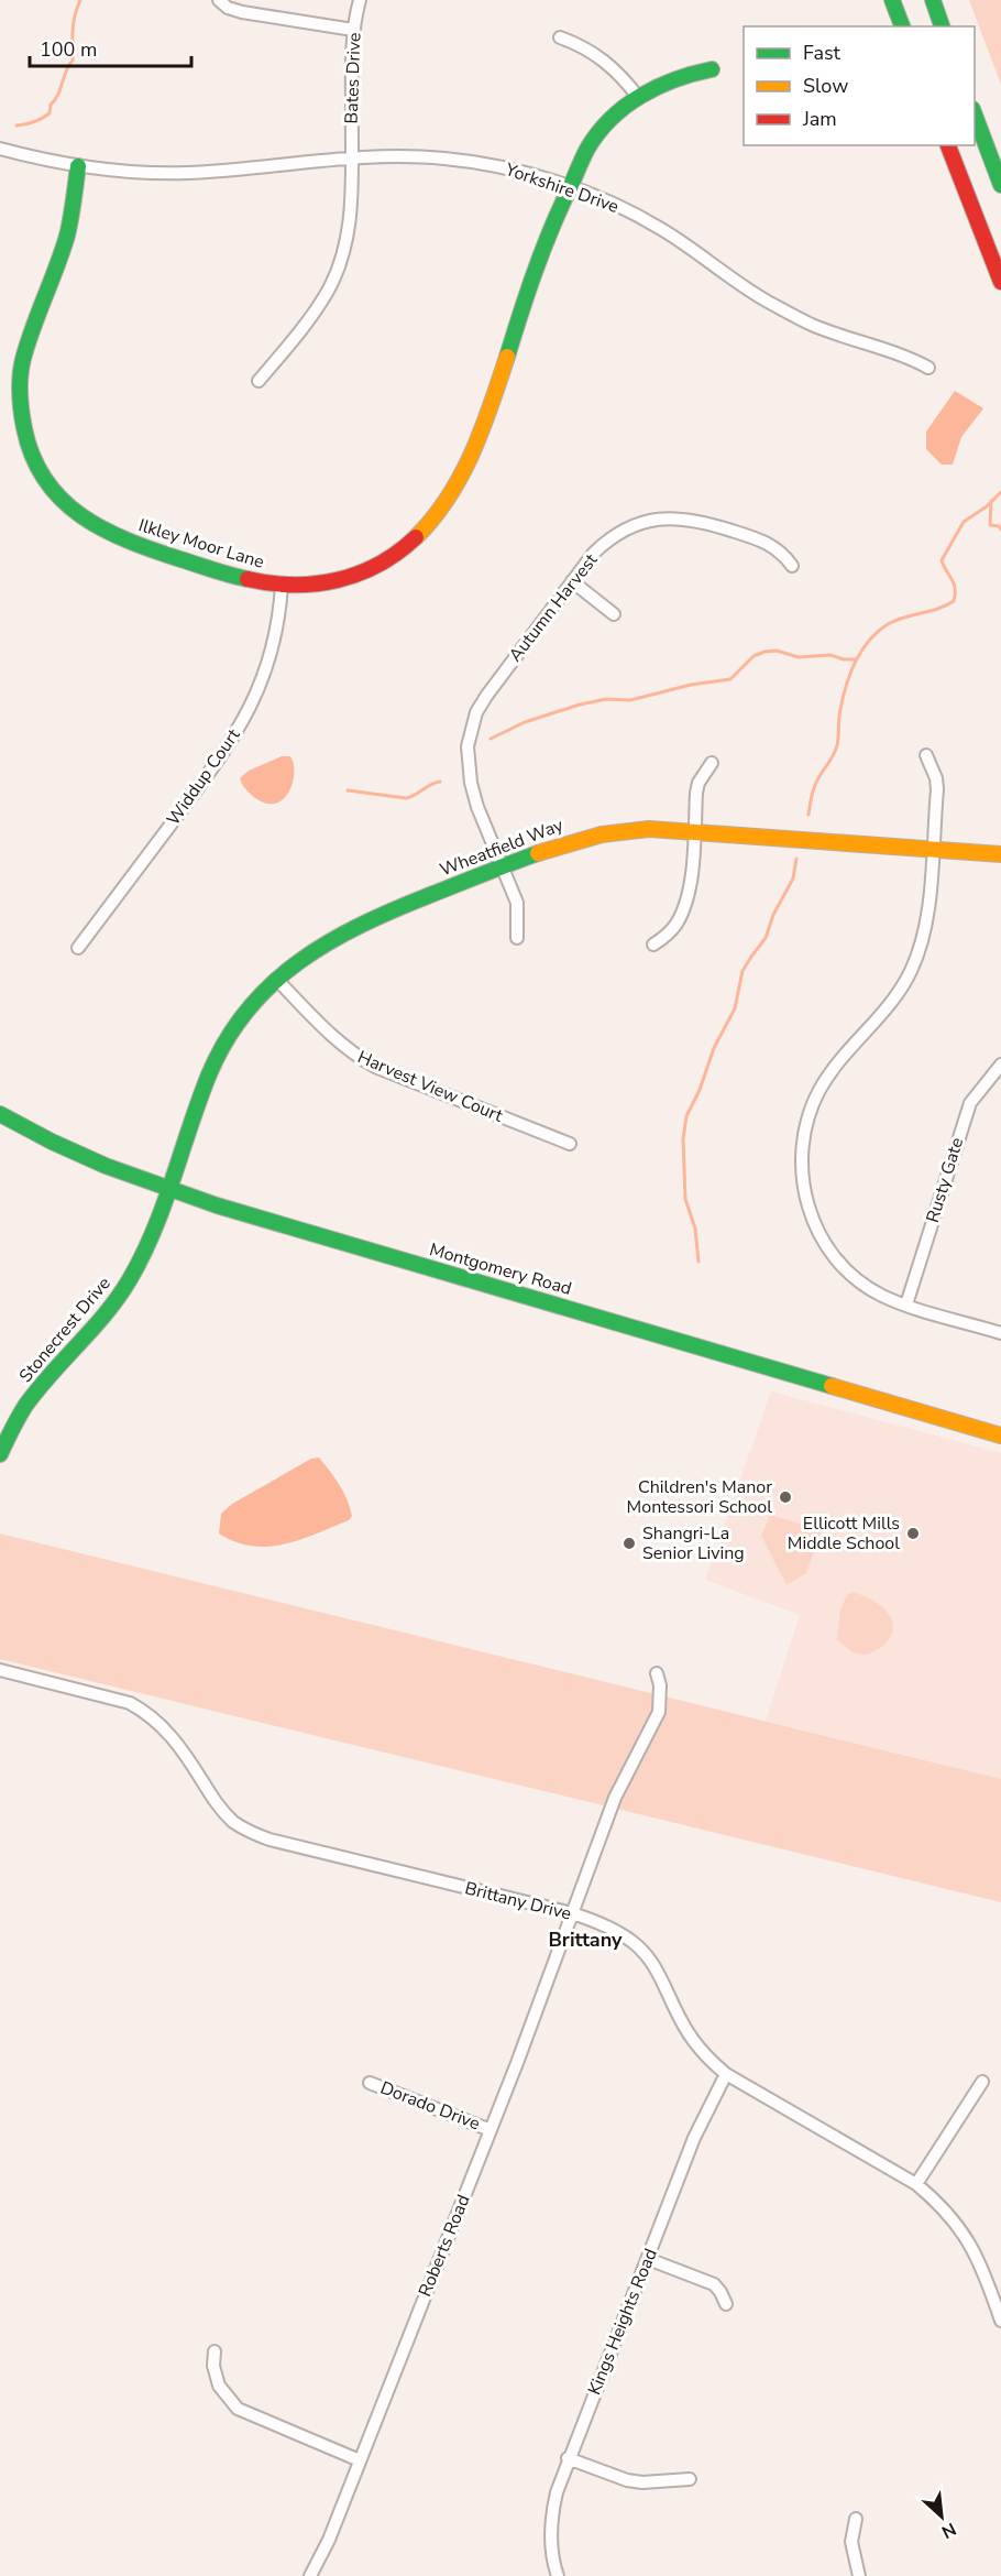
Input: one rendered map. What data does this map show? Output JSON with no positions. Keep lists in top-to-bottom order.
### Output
{
  "streets": {
    "main road": [
      "Ilkley Moor Lane",
      "Wheatfield Way",
      "Montgomery Road",
      "Stonecrest Drive"
    ],
    "street": [
      "Bates Drive",
      "Yorkshire Drive",
      "Autumn Harvest",
      "Widdup Court",
      "Harvest View Court",
      "Rusty Gate",
      "Brittany Drive",
      "Dorado Drive",
      "Roberts Road",
      "Kings Heights Road"
    ]
  },
  "crossings": [
    ["Bates Drive", "Yorkshire Drive"],
    ["Yorkshire Drive", "Ilkley Moor Lane"],
    ["Ilkley Moor Lane", "Widdup Court"],
    ["Autumn Harvest", "Wheatfield Way"],
    ["Wheatfield Way", "Harvest View Court"],
    ["Wheatfield Way", "Montgomery Road"],
    ["Wheatfield Way", "Stonecrest Drive"],
    ["Montgomery Road", "Stonecrest Drive"],
    ["Brittany Drive", "Roberts Road"],
    ["Brittany Drive", "Kings Heights Road"],
    ["Dorado Drive", "Roberts Road"]
  ],
  "districts": ["Brittany"],
  "places": ["Children's Manor Montessori School", "Ellicott Mills Middle School", "Shangri-La Senior Living"],
  "legend": ["Fast", "Slow", "Jam"],
  "scale_bar": "100 m",
  "north": "bottom right"
}
